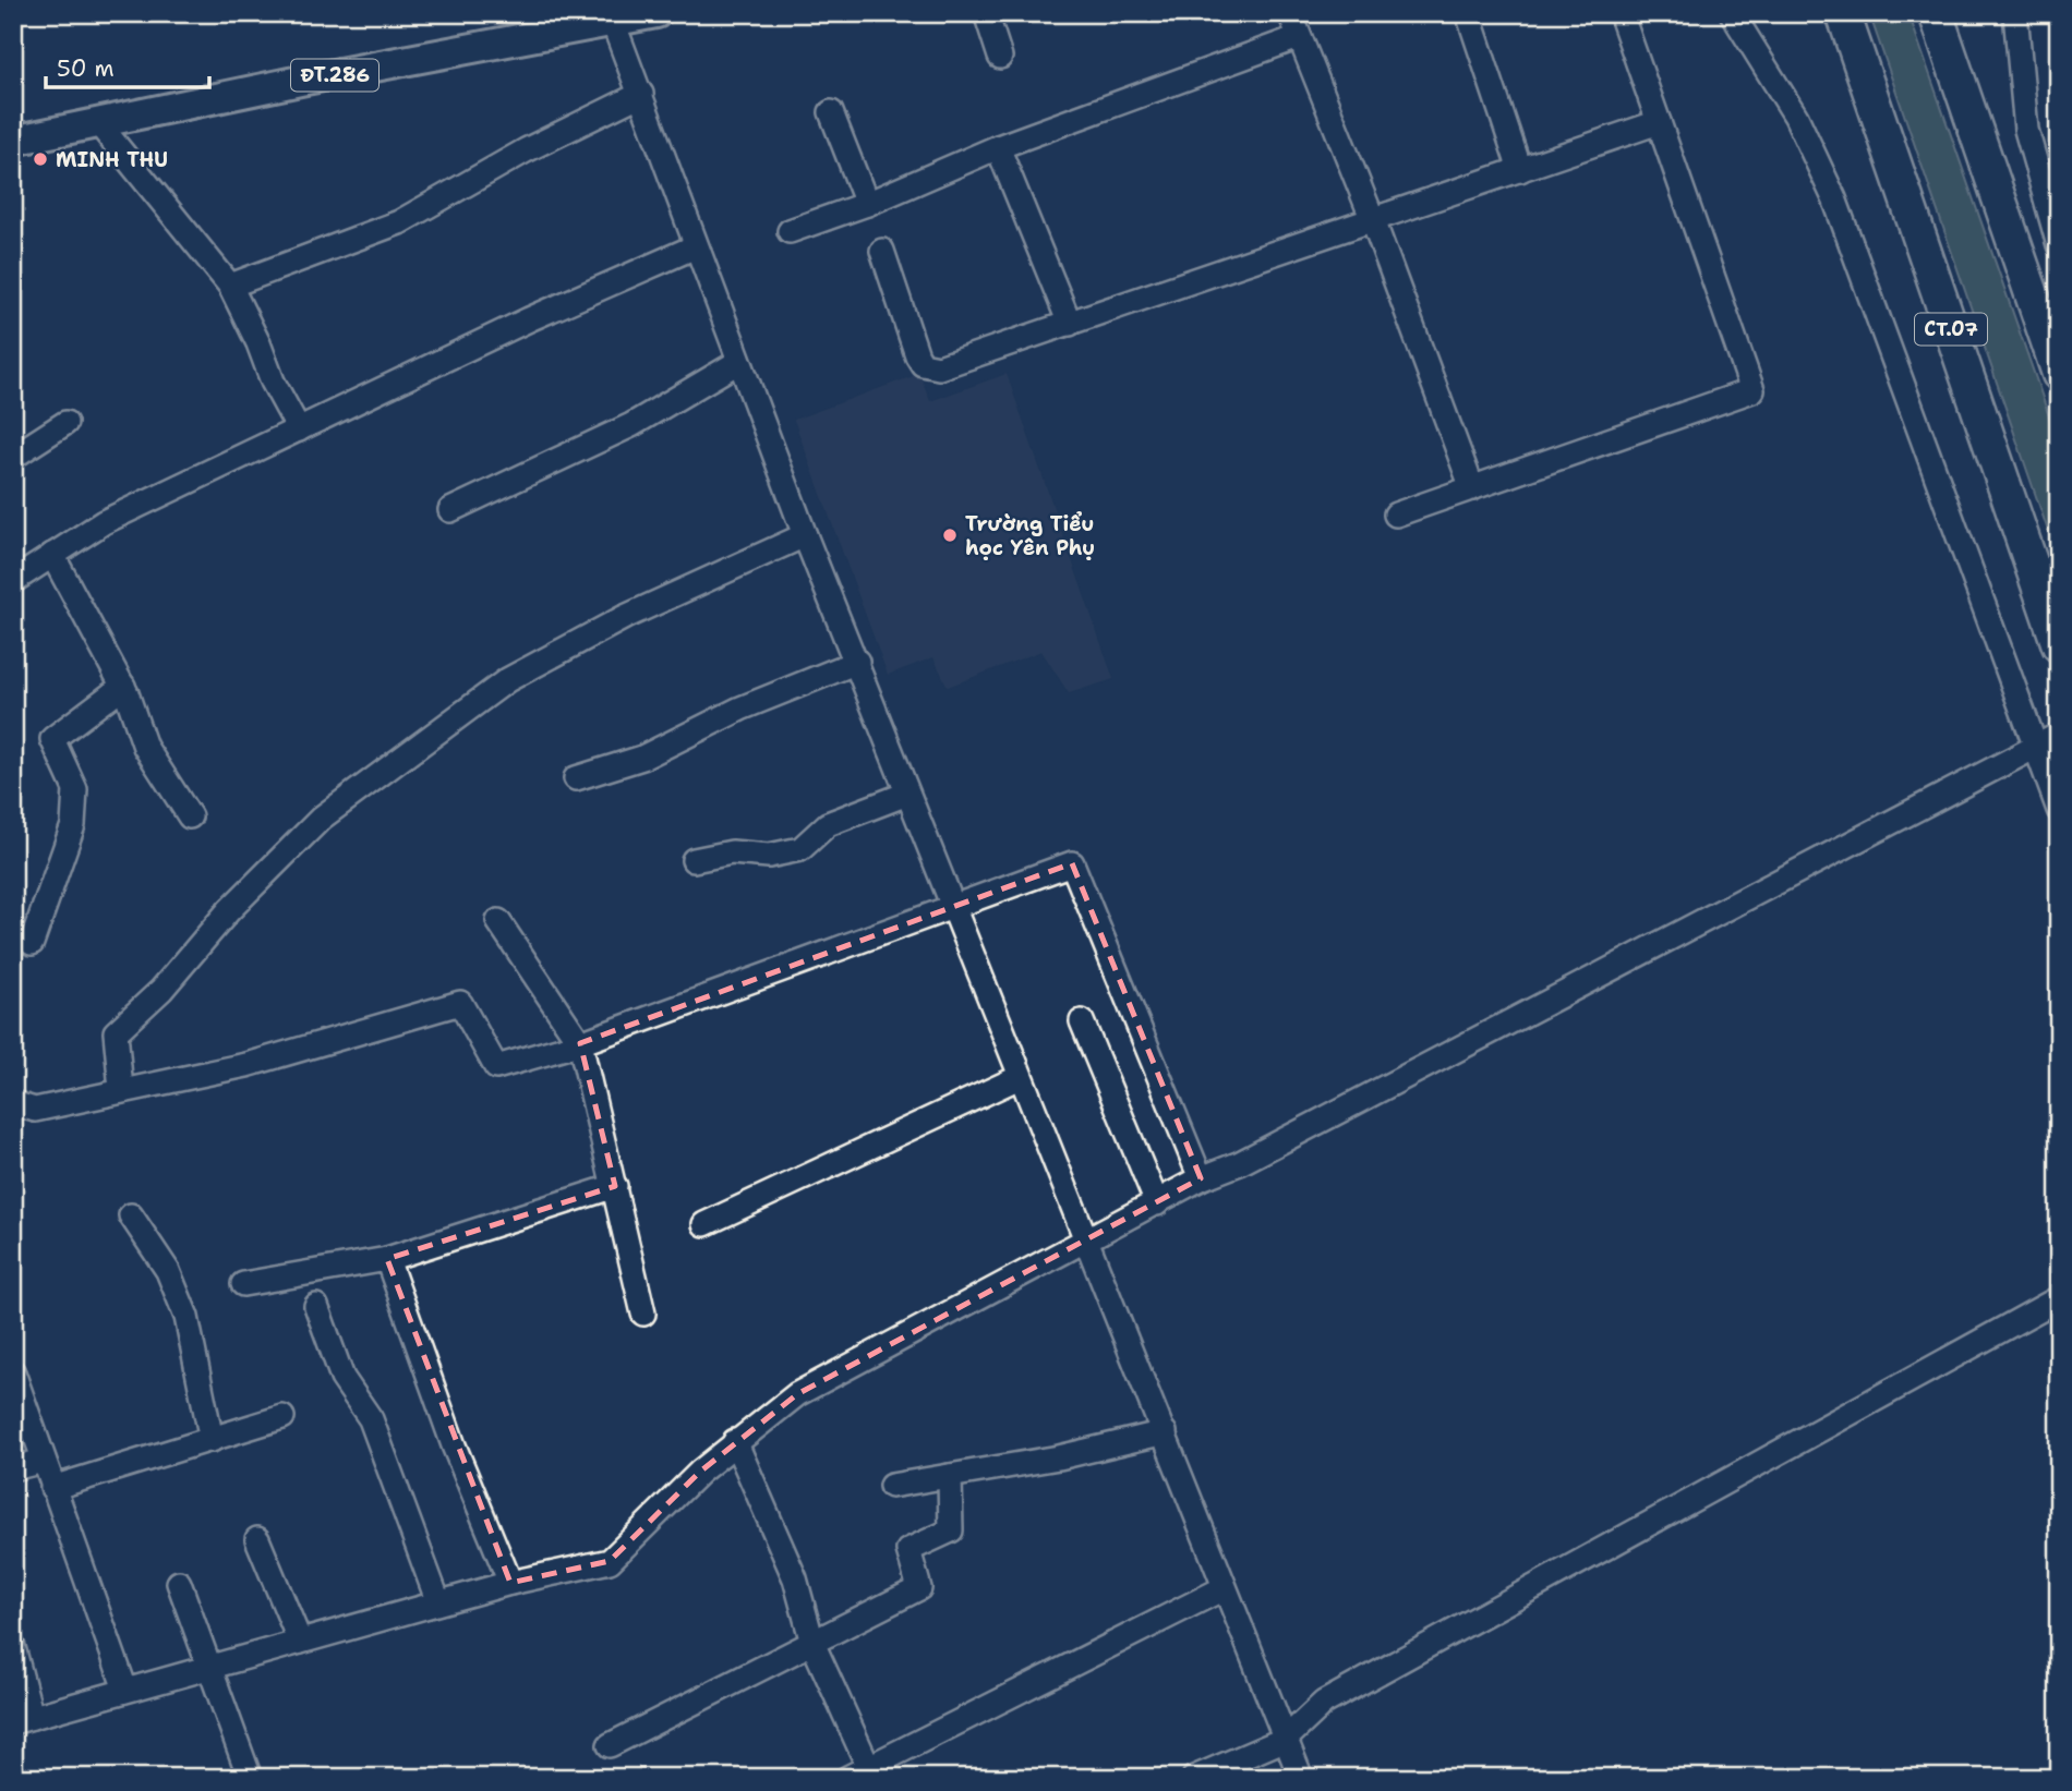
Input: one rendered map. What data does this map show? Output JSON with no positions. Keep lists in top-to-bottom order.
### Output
{
  "streets": {
    "highway": ["CT.07"],
    "main road": ["ĐT.286"]
  },
  "places": ["MINH THU", "Trường Tiểu học Yên Phụ"],
  "scale_bar": "50 m"
}
